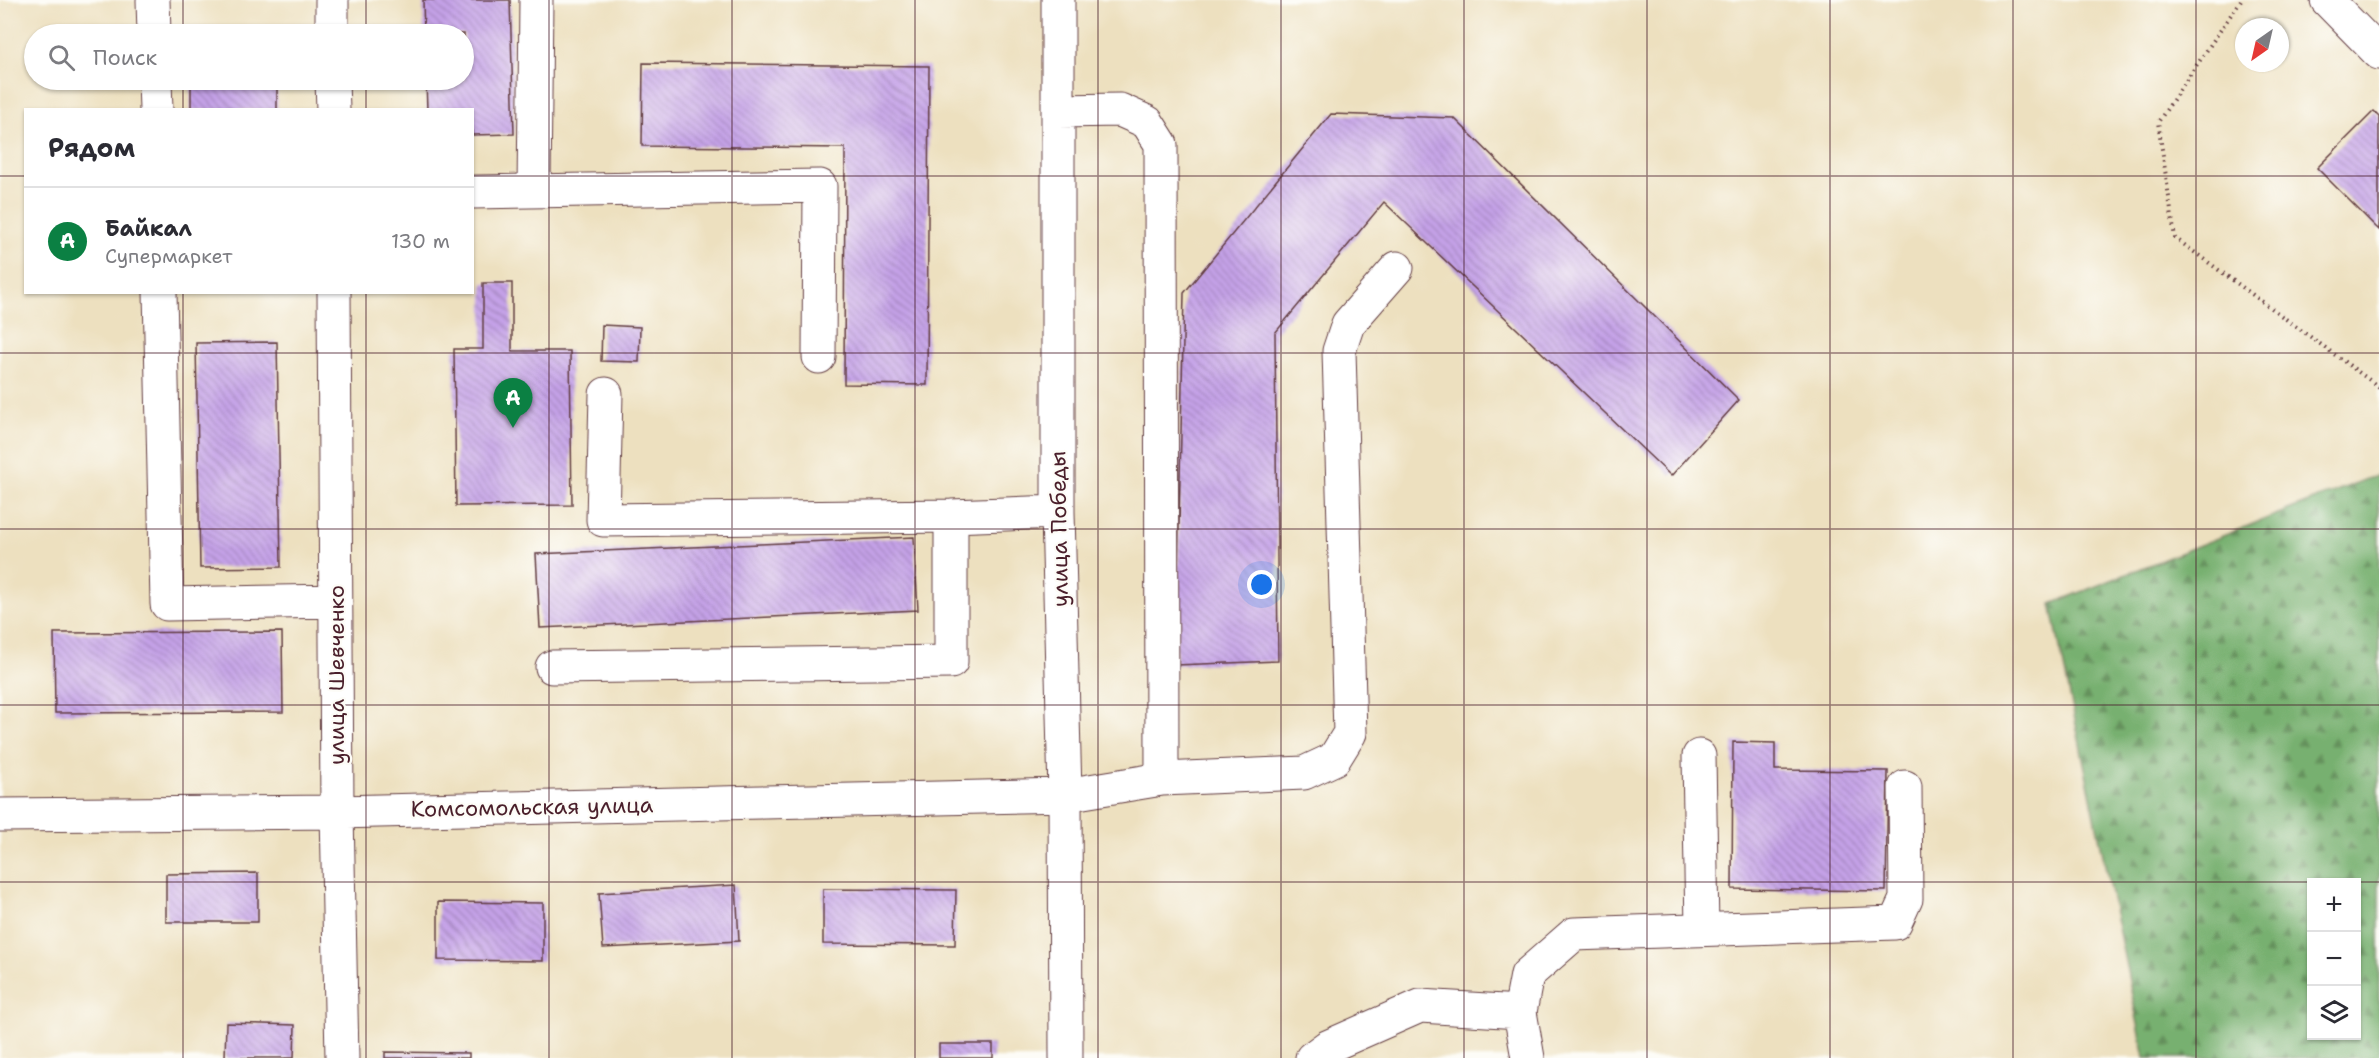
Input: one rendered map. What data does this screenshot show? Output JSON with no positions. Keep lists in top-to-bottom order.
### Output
{
  "streets": {
    "street": ["улица Победы", "улица Шевченко", "Комсомольская улица"]
  },
  "crossings": [
    ["улица Победы", "Комсомольская улица"],
    ["улица Шевченко", "Комсомольская улица"]
  ],
  "north": "bottom left",
  "page": {
    "search": "Поиск",
    "heading": "Рядом",
    "list": [
      {
        "mark": "A",
        "name": "Байкал",
        "note": "Супермаркет",
        "value": "130 m"
      }
    ],
    "pins": "A",
    "map_buttons": ["+", "−"]
  }
}
